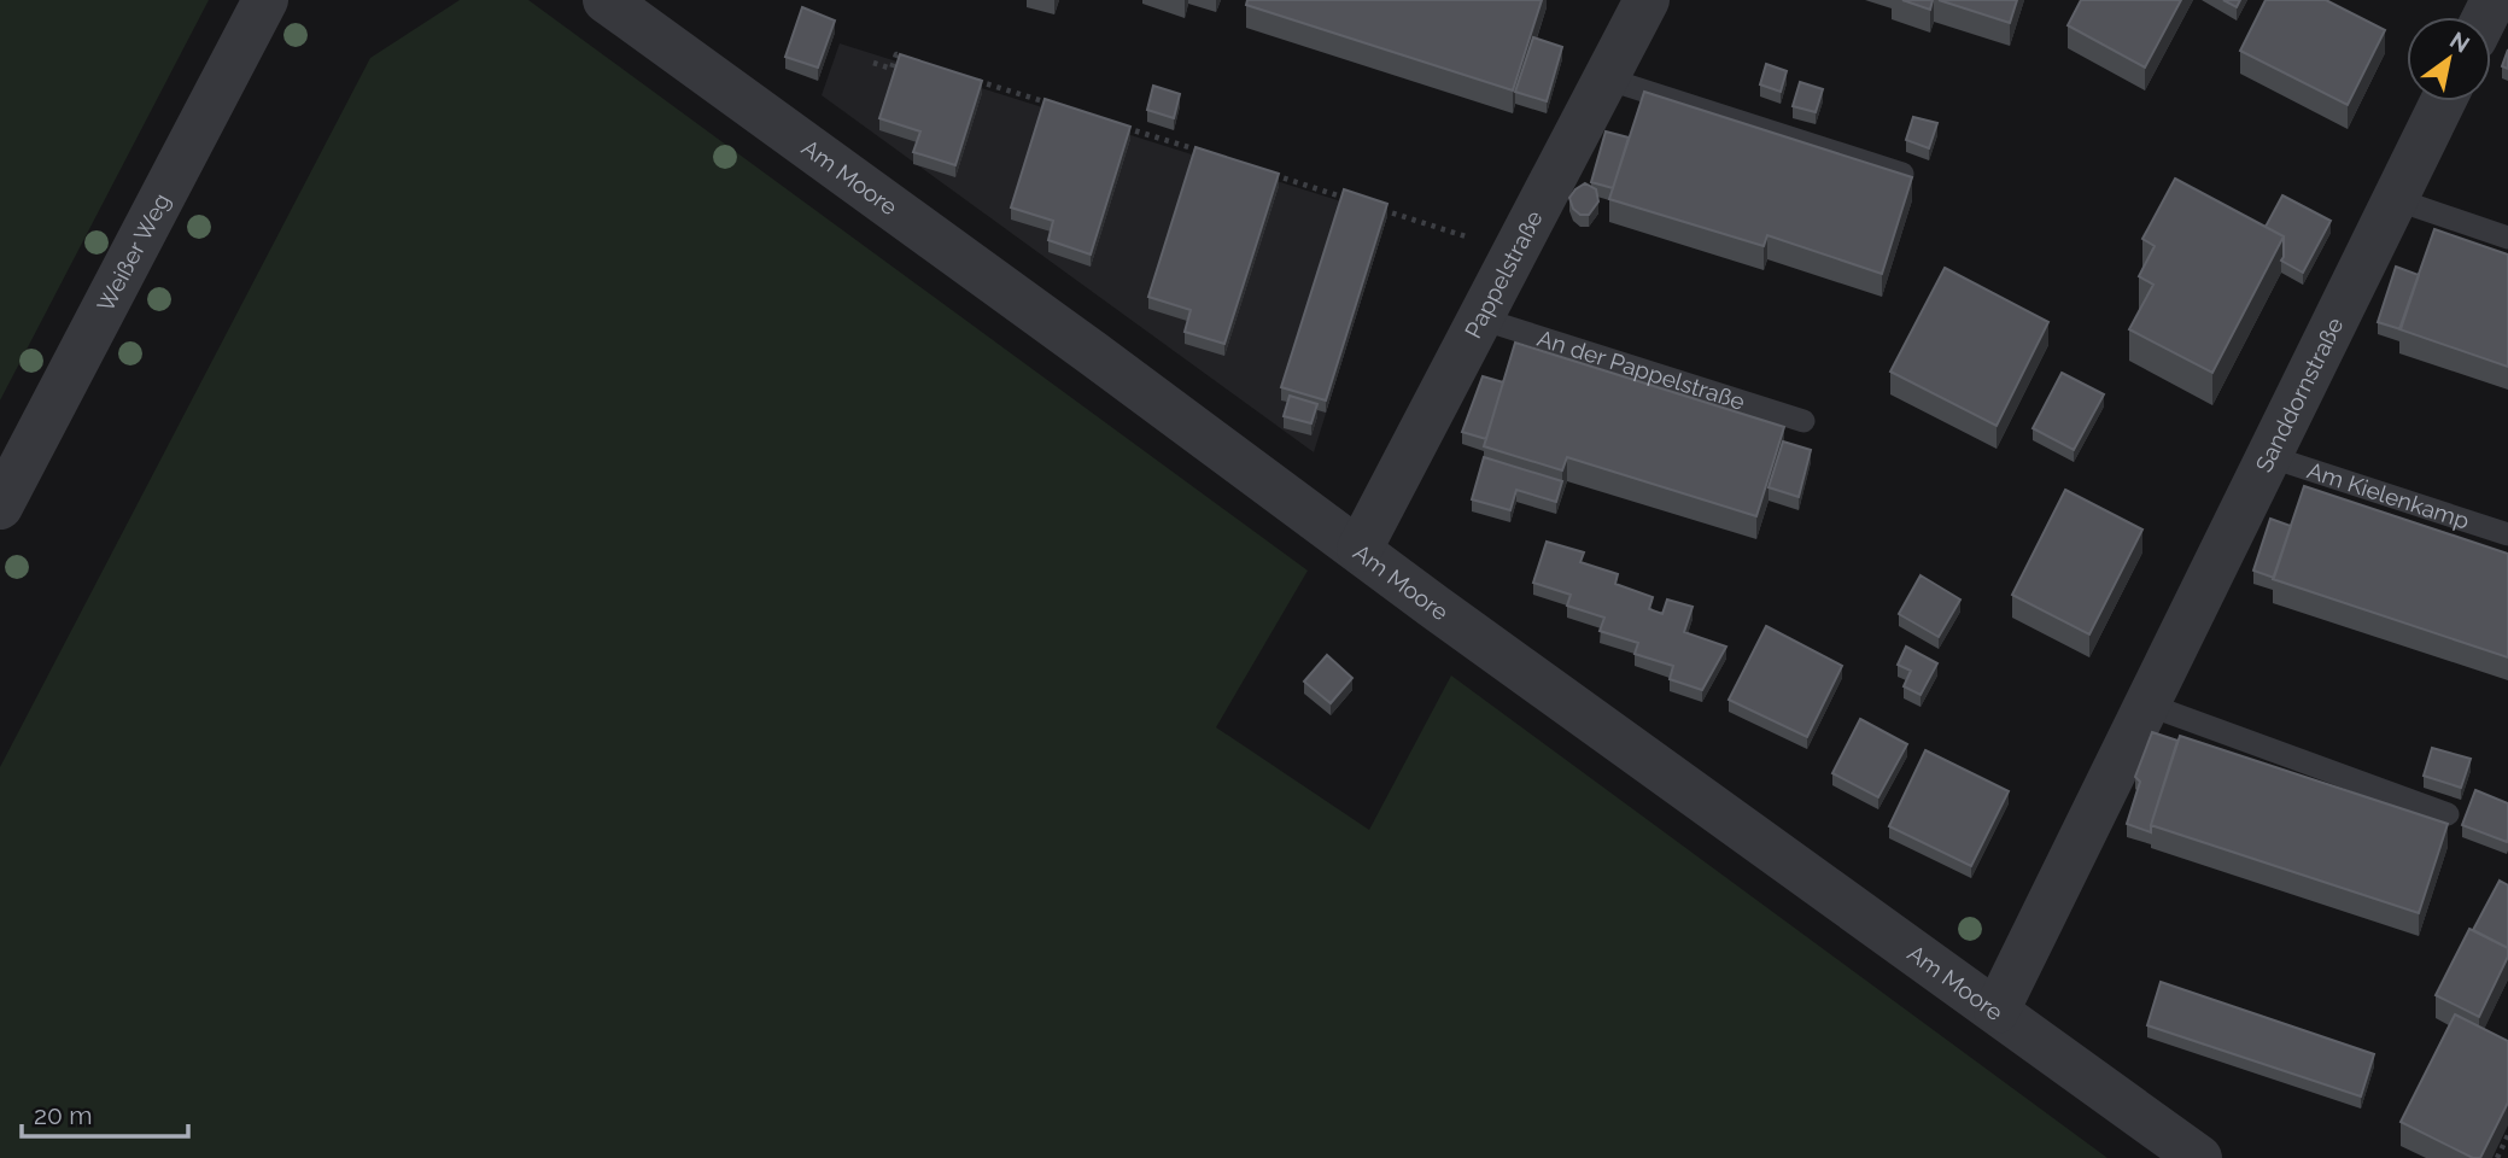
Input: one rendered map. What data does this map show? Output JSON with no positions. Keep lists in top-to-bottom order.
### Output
{
  "streets": {
    "street": [
      "Am Moore",
      "Weißer Weg",
      "Pappelstraße",
      "Sanddornstraße"
    ],
    "lane": ["An der Pappelstraße", "Am Kielenkamp"]
  },
  "crossings": [
    ["Am Moore", "Pappelstraße"],
    ["Am Moore", "Sanddornstraße"],
    ["Pappelstraße", "An der Pappelstraße"],
    ["Sanddornstraße", "Am Kielenkamp"]
  ],
  "scale_bar": "20 m",
  "north": "top right"
}
